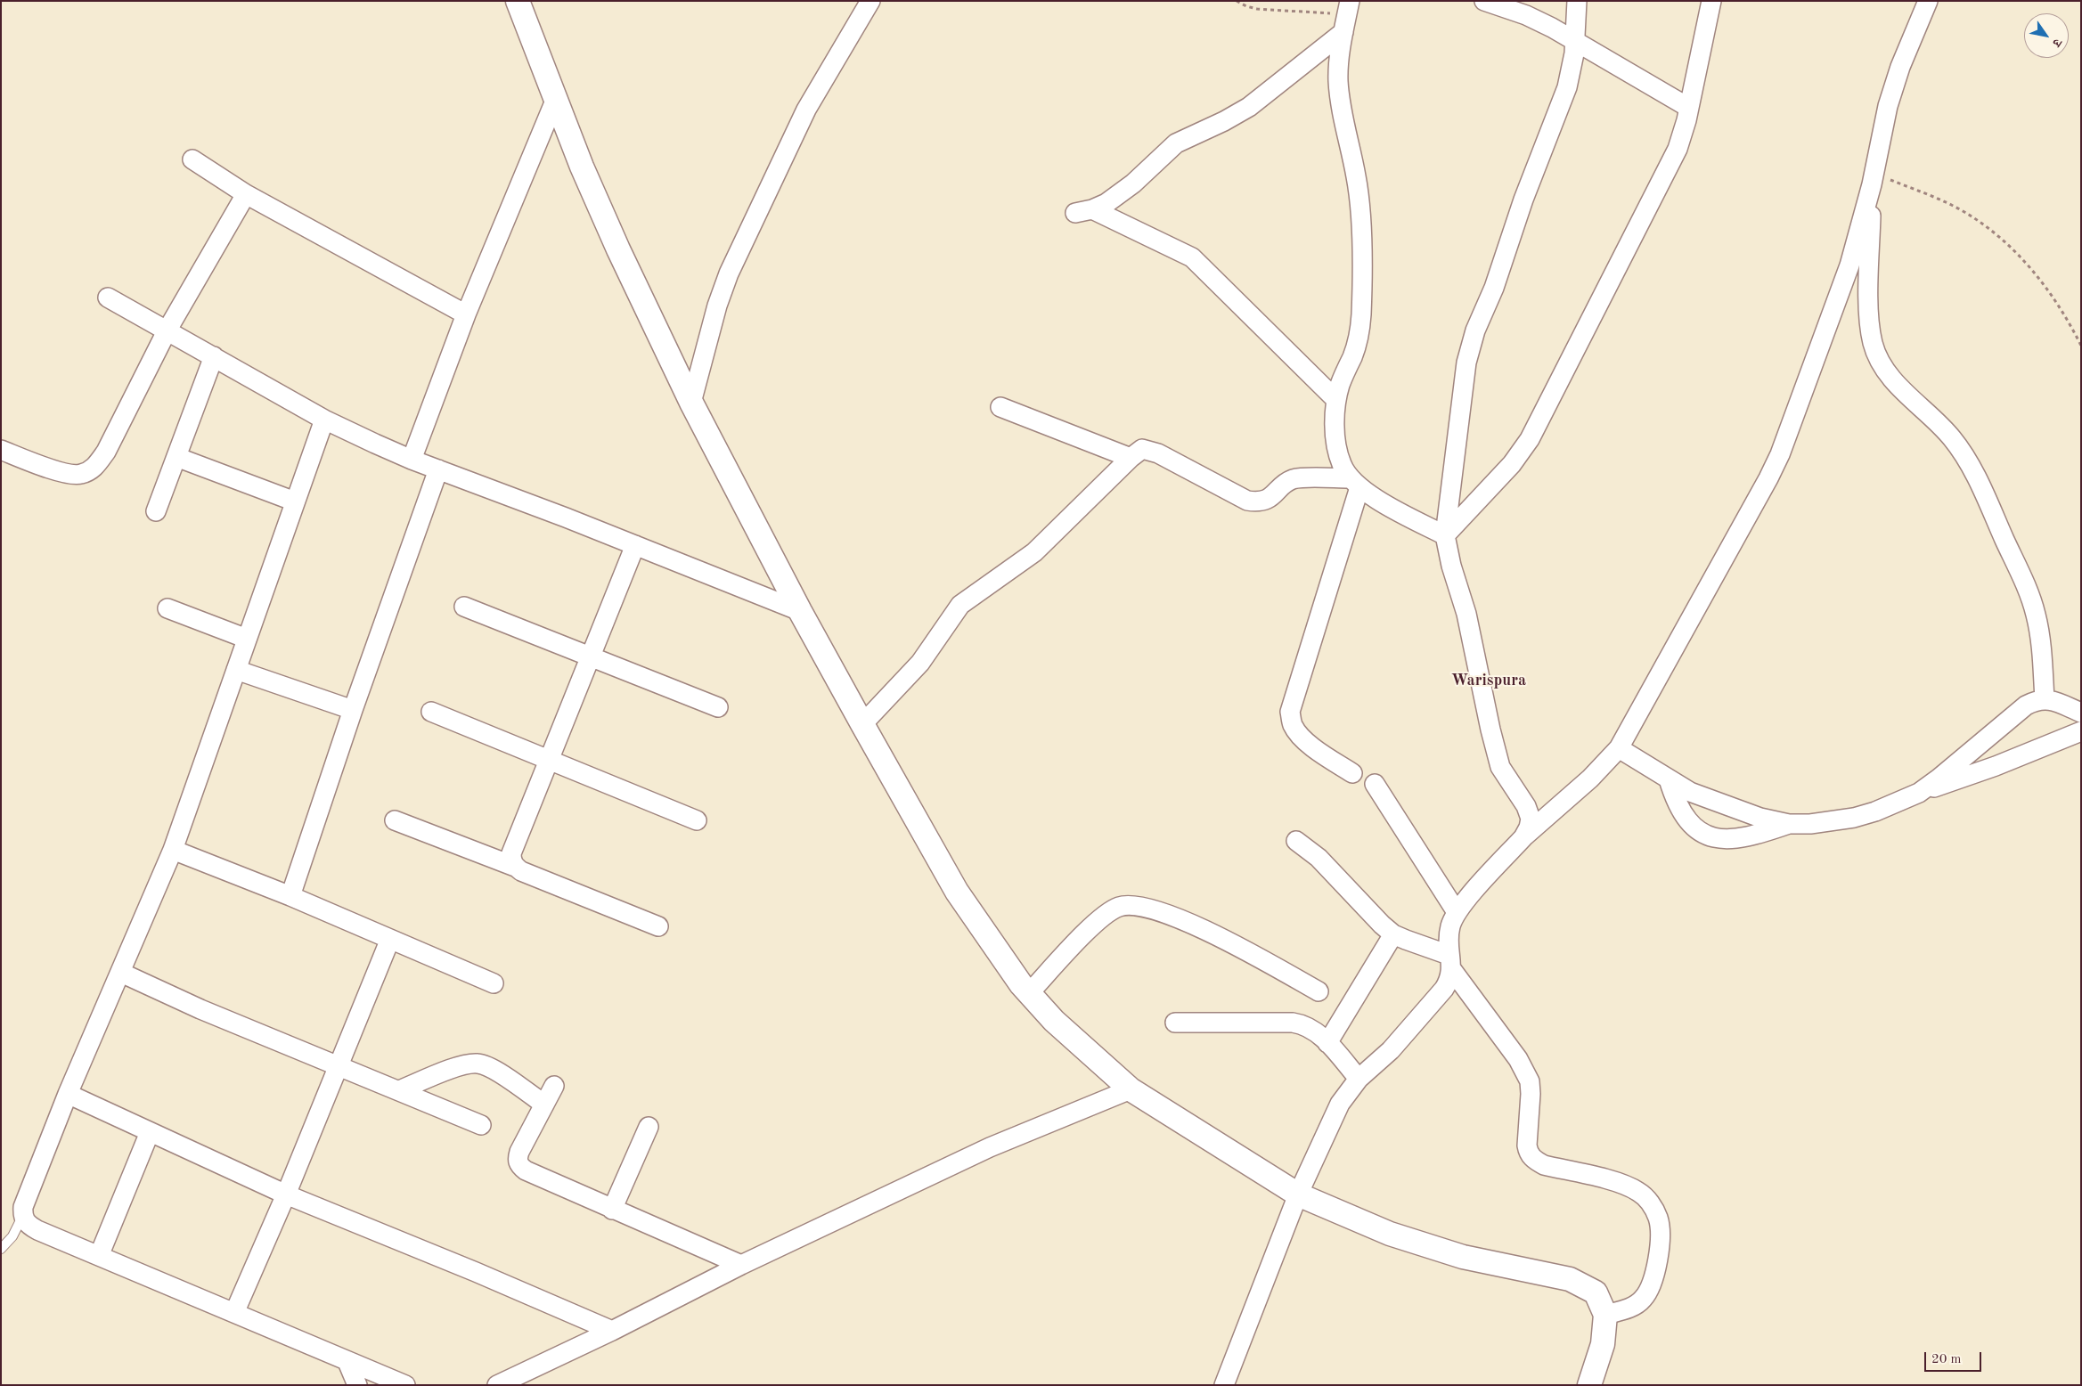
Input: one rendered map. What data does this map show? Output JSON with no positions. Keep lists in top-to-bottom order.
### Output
{
  "districts": ["Warispura"],
  "scale_bar": "20 m",
  "north": "bottom right"
}
